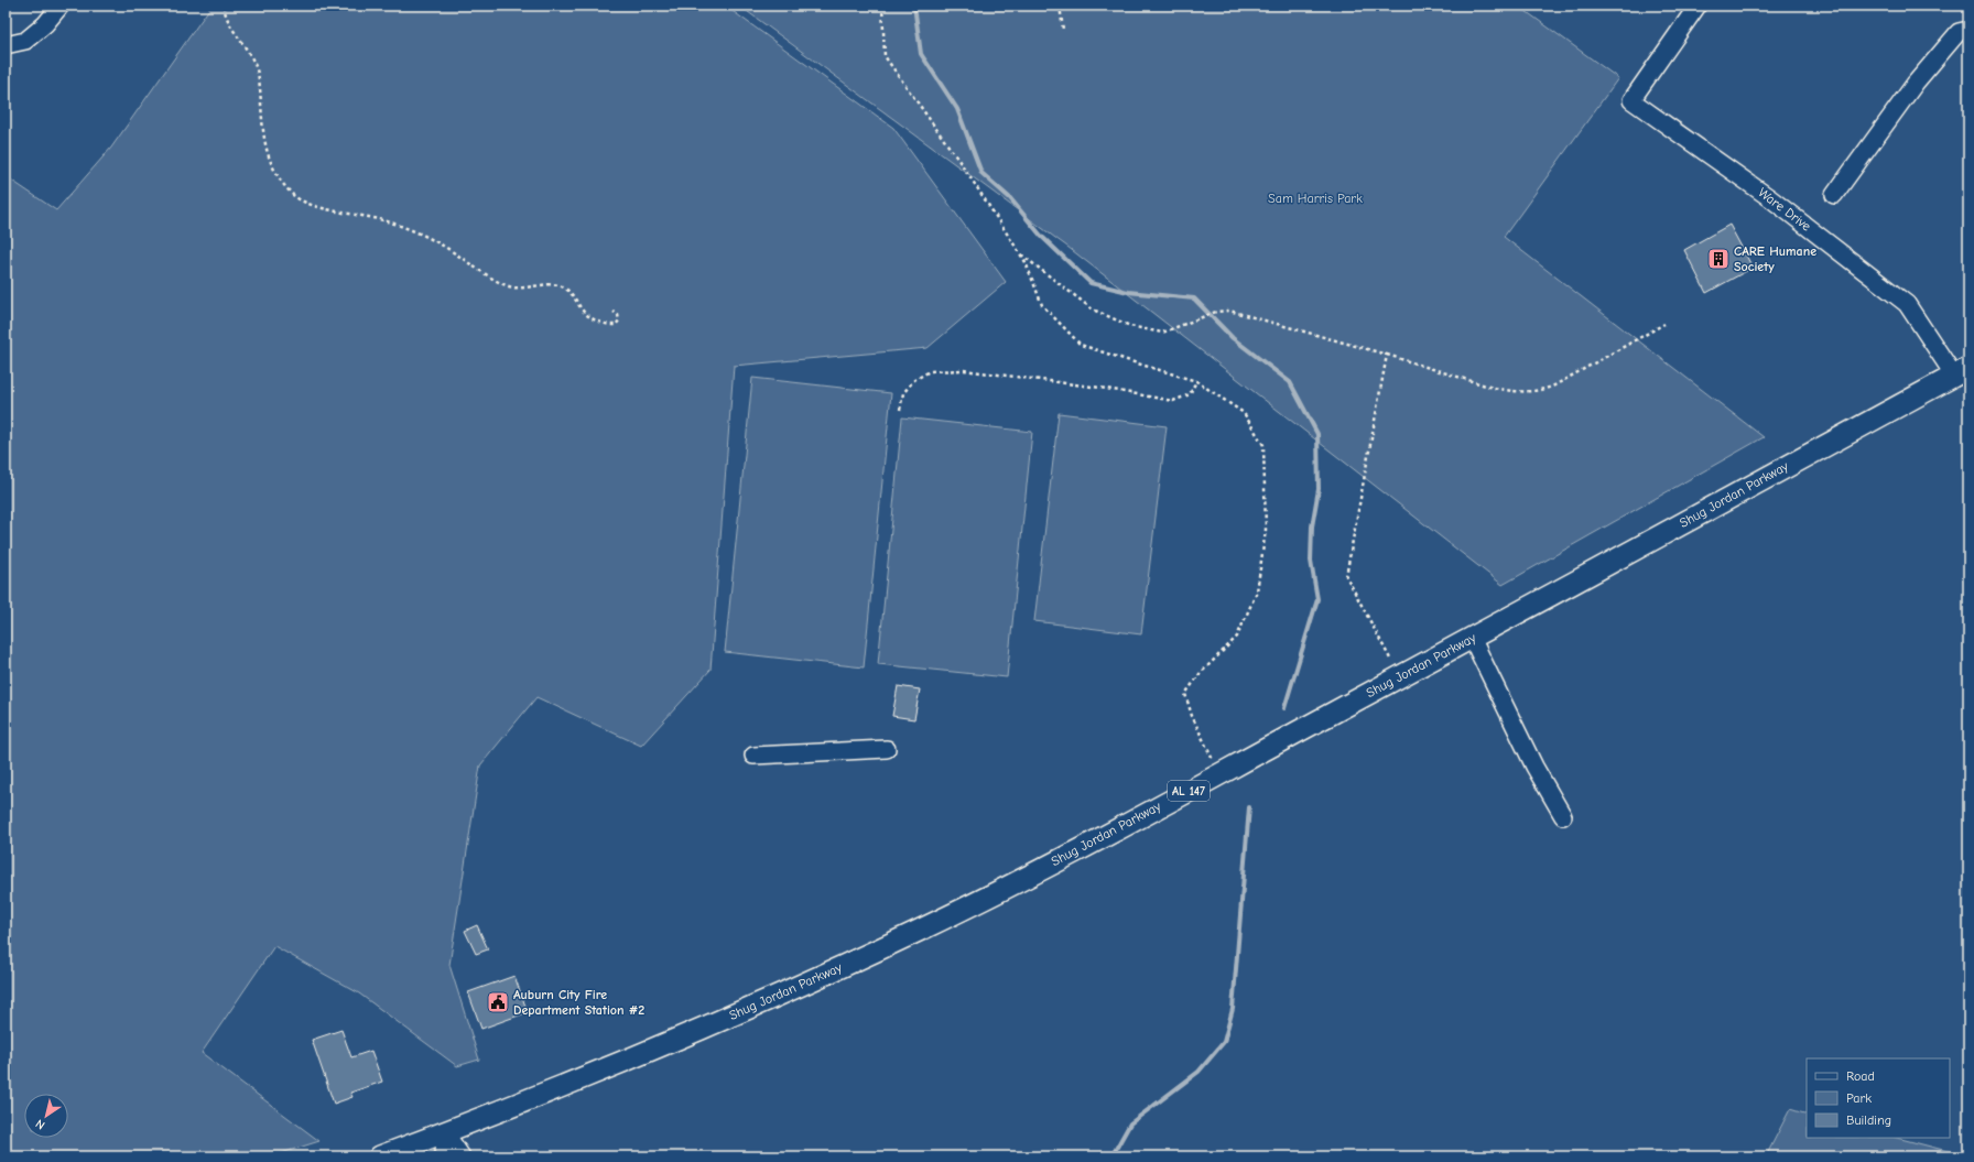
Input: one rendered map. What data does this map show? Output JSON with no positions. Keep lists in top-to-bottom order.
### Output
{
  "streets": {
    "main road": ["Shug Jordan Parkway", "AL 147"],
    "street": ["Ware Drive"]
  },
  "crossings": [
    ["Ware Drive", "Shug Jordan Parkway"]
  ],
  "parks": ["Sam Harris Park"],
  "places": {
    "building": ["CARE Humane Society"],
    "public building": ["Auburn City Fire Department Station #2"]
  },
  "legend": ["Road", "Park", "Building"],
  "north": "bottom left"
}
